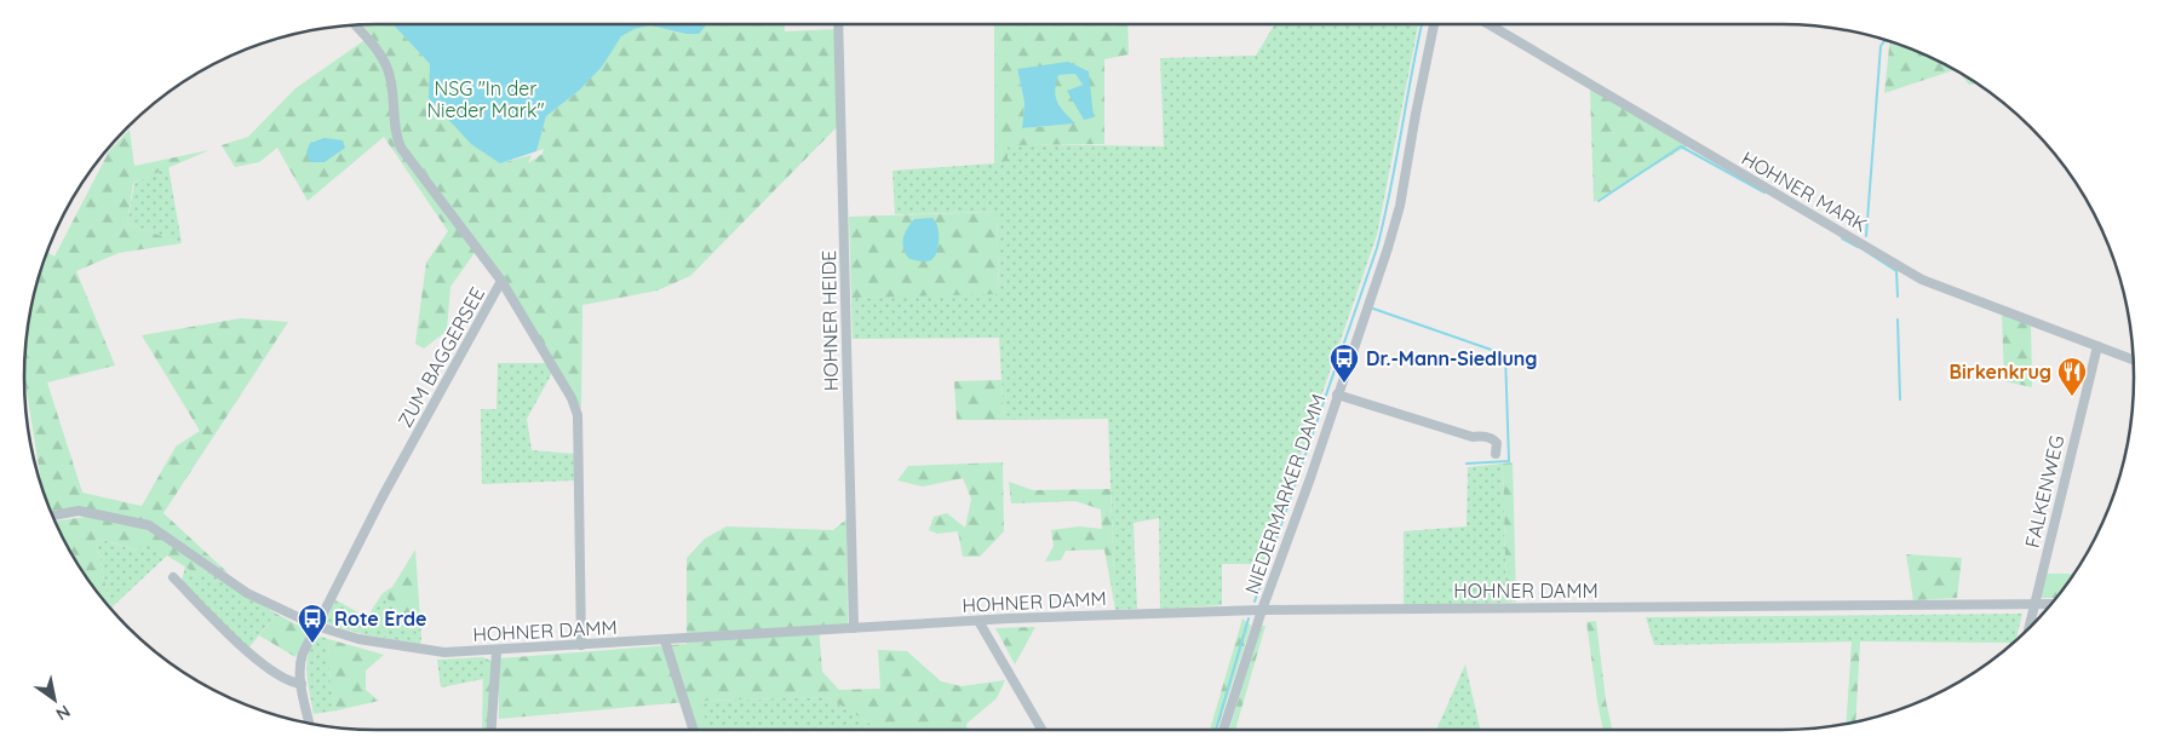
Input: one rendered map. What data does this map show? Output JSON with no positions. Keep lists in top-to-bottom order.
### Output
{
  "streets": {
    "street": [
      "HOHNER MARK",
      "HOHNER HEIDE",
      "ZUM BAGGERSEE",
      "FALKENWEG",
      "NIEDERMARKER DAMM",
      "HOHNER DAMM"
    ]
  },
  "crossings": [
    ["HOHNER MARK", "FALKENWEG"],
    ["HOHNER HEIDE", "HOHNER DAMM"],
    ["ZUM BAGGERSEE", "HOHNER DAMM"],
    ["FALKENWEG", "HOHNER DAMM"],
    ["NIEDERMARKER DAMM", "HOHNER DAMM"]
  ],
  "parks": ["NSG \"In der Nieder Mark\""],
  "places": {
    "bus stop": ["Dr.-Mann-Siedlung", "Rote Erde"],
    "restaurant": ["Birkenkrug"]
  },
  "north": "bottom right"
}
